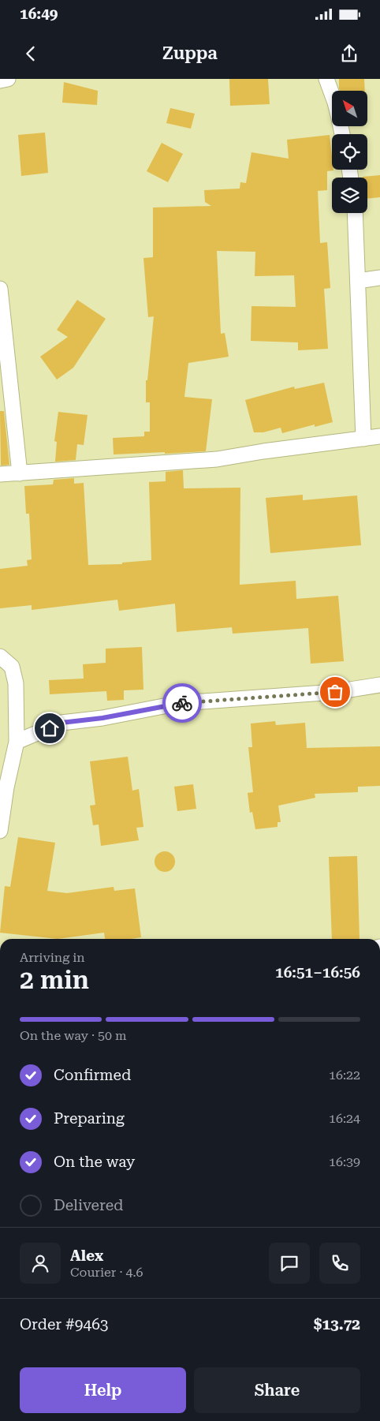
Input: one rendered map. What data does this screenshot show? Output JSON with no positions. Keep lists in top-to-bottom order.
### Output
{
  "north": "top left",
  "page": {
    "status": "16:49",
    "header": "Zuppa",
    "heading": ["2 min", "Arriving in", "16:51–16:56"],
    "panel": [
      "Alex",
      "Courier · 4.6",
      "Order #9463",
      "$13.72"
    ],
    "bar": "On the way · 50 m",
    "list": [
      ["Confirmed", "16:22"],
      ["Preparing", "16:24"],
      ["On the way", "16:39"],
      "Delivered"
    ],
    "buttons": ["Help", "Share"]
  }
}
